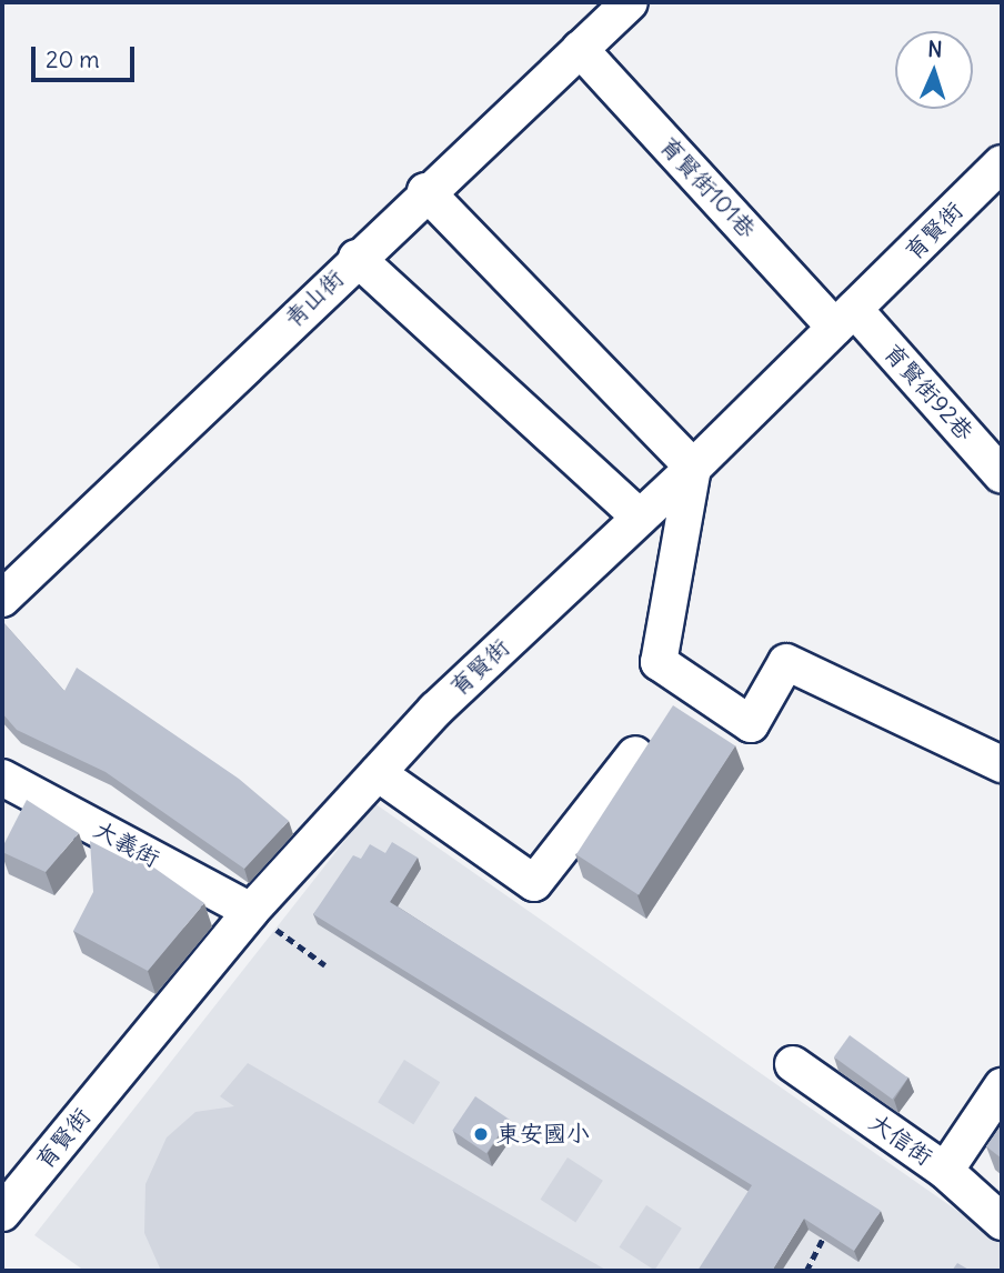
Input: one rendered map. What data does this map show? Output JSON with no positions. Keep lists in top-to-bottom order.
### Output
{
  "streets": {
    "street": [
      "育賢街101巷",
      "育賢街",
      "青山街",
      "育賢街92巷",
      "大義街",
      "大信街"
    ]
  },
  "crossings": [
    ["育賢街101巷", "育賢街"],
    ["育賢街101巷", "青山街"],
    ["育賢街101巷", "育賢街92巷"],
    ["育賢街", "育賢街92巷"],
    ["育賢街", "大義街"]
  ],
  "places": ["東安國小"],
  "scale_bar": "20 m",
  "north": "top"
}
